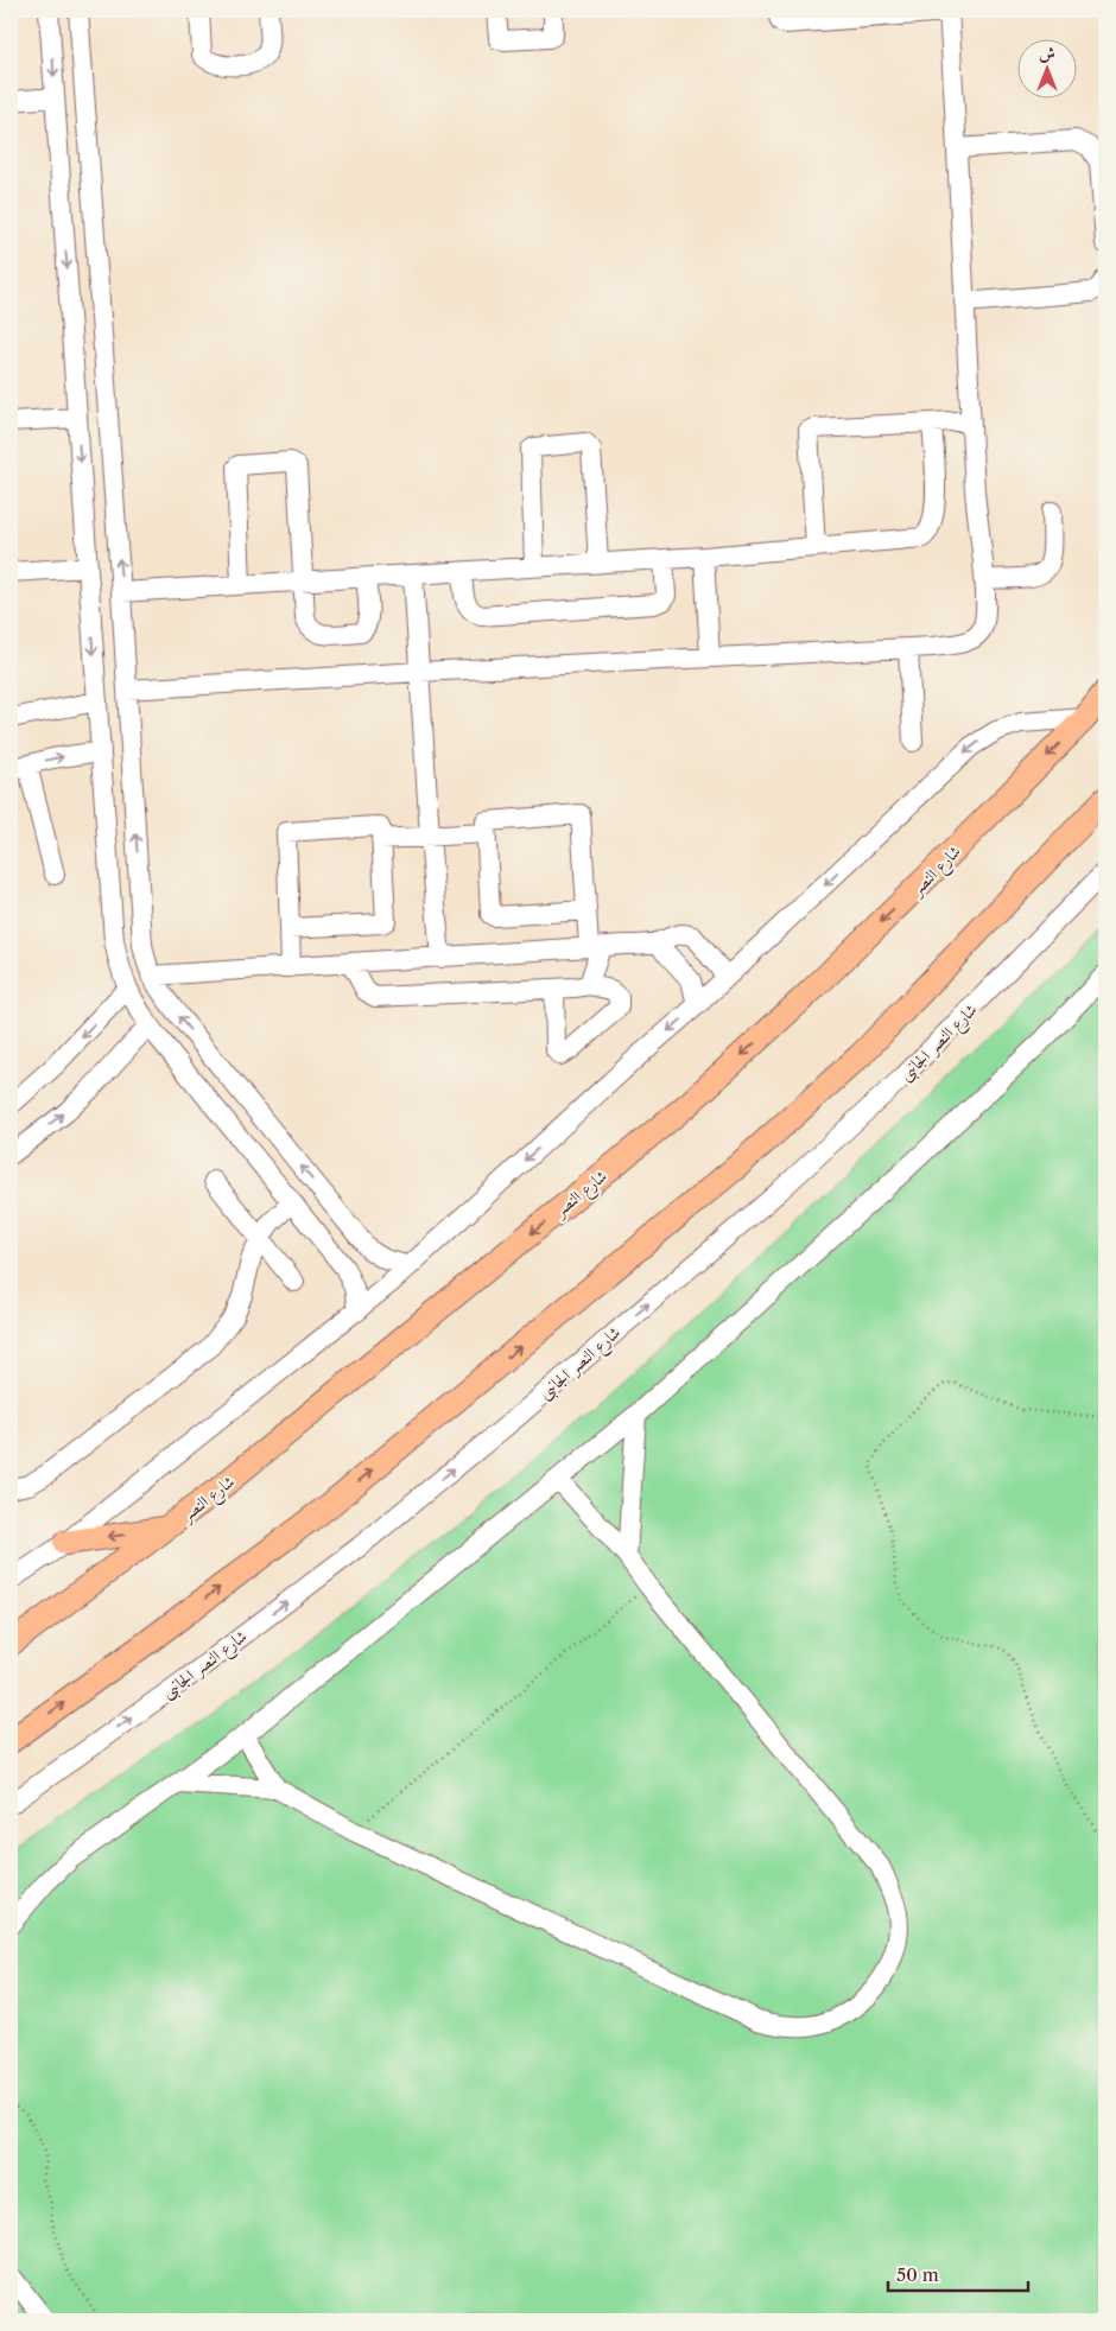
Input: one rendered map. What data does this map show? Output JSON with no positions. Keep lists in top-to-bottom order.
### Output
{
  "streets": {
    "main road": ["شارع النصر"],
    "street": ["شارع النصر الجانبى"]
  },
  "scale_bar": "50 m",
  "north": "top"
}
